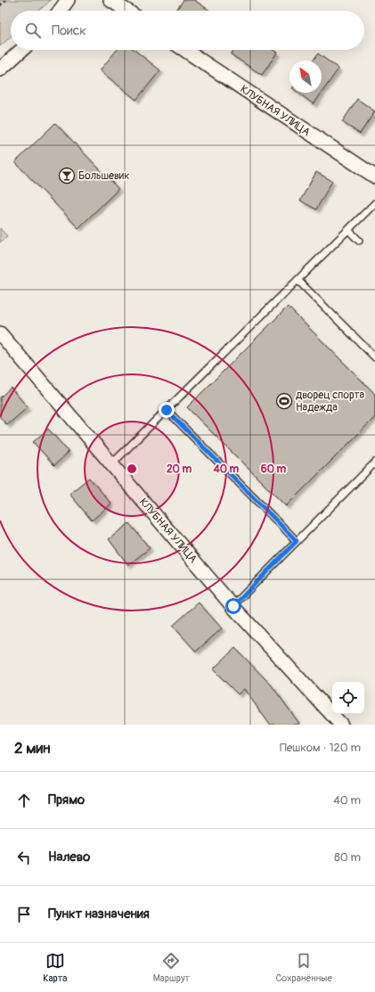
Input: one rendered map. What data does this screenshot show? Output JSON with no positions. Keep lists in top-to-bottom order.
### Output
{
  "streets": {
    "street": ["КЛУБНАЯ УЛИЦА"]
  },
  "places": {
    "bar": ["Большевик"],
    "sports": ["дворец спорта Надежда"]
  },
  "north": "top left",
  "page": {
    "search": "Поиск",
    "heading": ["2 мин", "Пешком · 120 m"],
    "list": [
      ["Прямо", "40 m"],
      ["Налево", "80 m"],
      "Пункт назначения"
    ],
    "nav": ["Карта", "Маршрут", "Сохранённые"]
  },
  "rings": ["20 m", "40 m", "60 m"]
}
